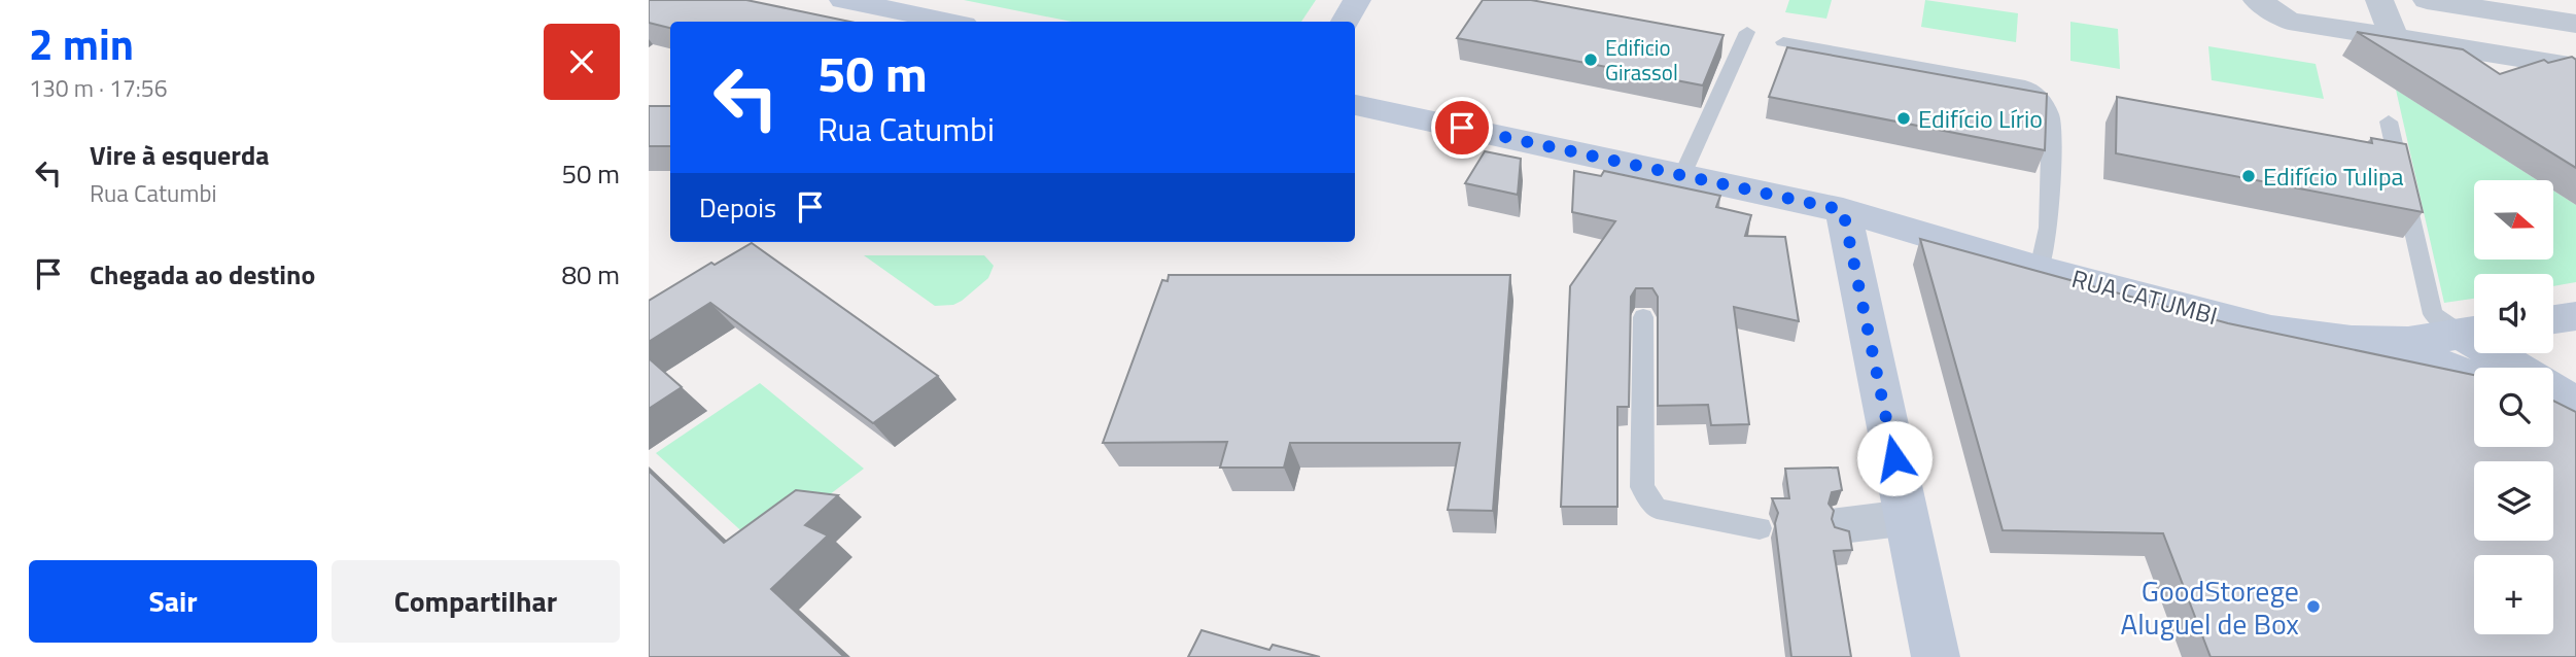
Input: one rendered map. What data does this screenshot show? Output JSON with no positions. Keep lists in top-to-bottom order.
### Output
{
  "streets": {
    "main road": ["RUA CATUMBI"]
  },
  "places": [
    "Edificio Girassol",
    "Edifício Lírio",
    "Edifício Tulipa",
    "GoodStorege Aluguel de Box"
  ],
  "north": "right",
  "page": {
    "heading": ["2 min", "130 m · 17:56"],
    "turn": ["50 m", "Rua Catumbi"],
    "list": [
      {
        "name": "Vire à esquerda",
        "note": "Rua Catumbi",
        "value": "50 m"
      },
      {
        "name": "Chegada ao destino",
        "value": "80 m"
      }
    ],
    "then": "Depois",
    "map_buttons": "+",
    "buttons": ["Sair", "Compartilhar"]
  }
}
